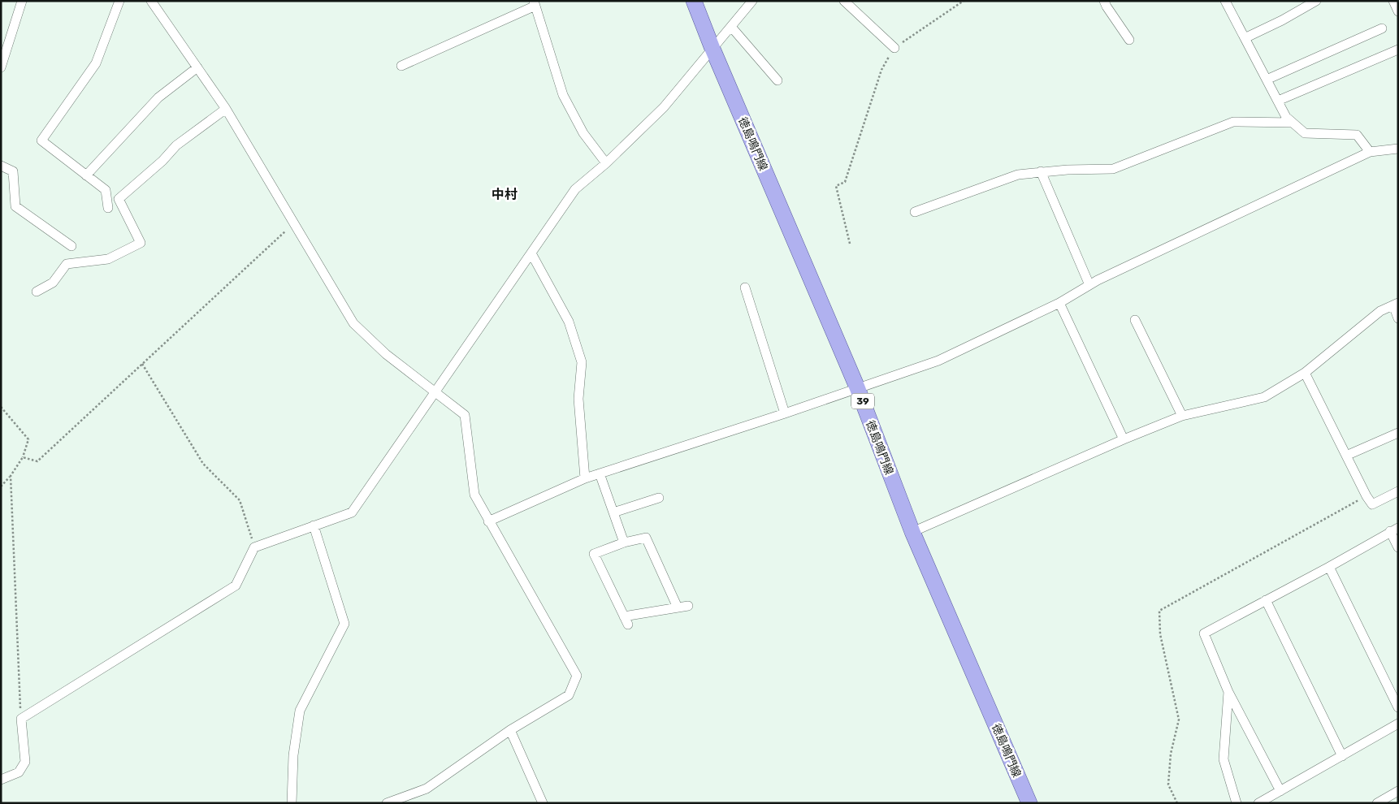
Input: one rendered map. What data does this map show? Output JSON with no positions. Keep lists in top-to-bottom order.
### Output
{
  "streets": {
    "main road": ["徳島鳴門線", "39"]
  },
  "districts": ["中村"]
}
